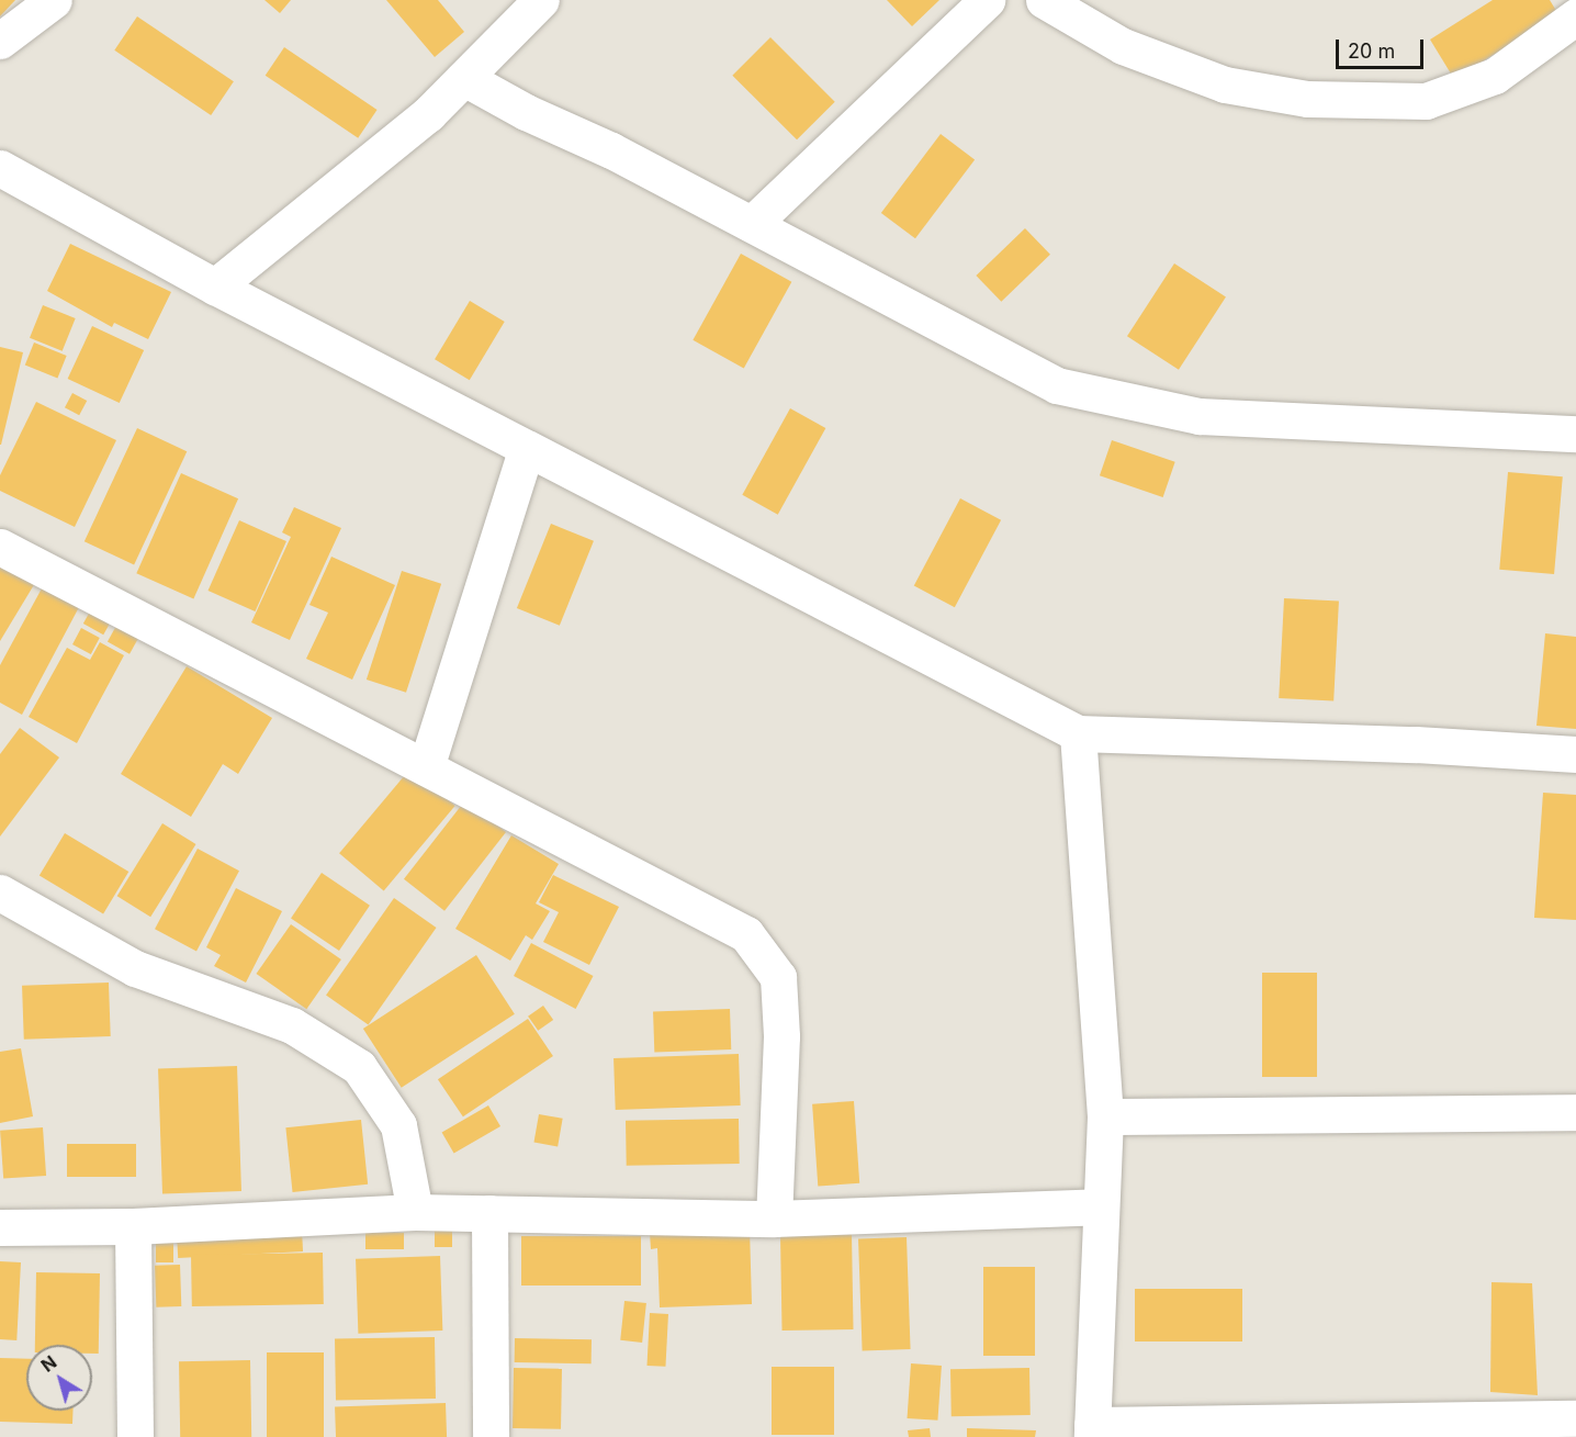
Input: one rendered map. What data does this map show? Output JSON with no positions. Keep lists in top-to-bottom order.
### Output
{
  "scale_bar": "20 m",
  "north": "top left"
}
